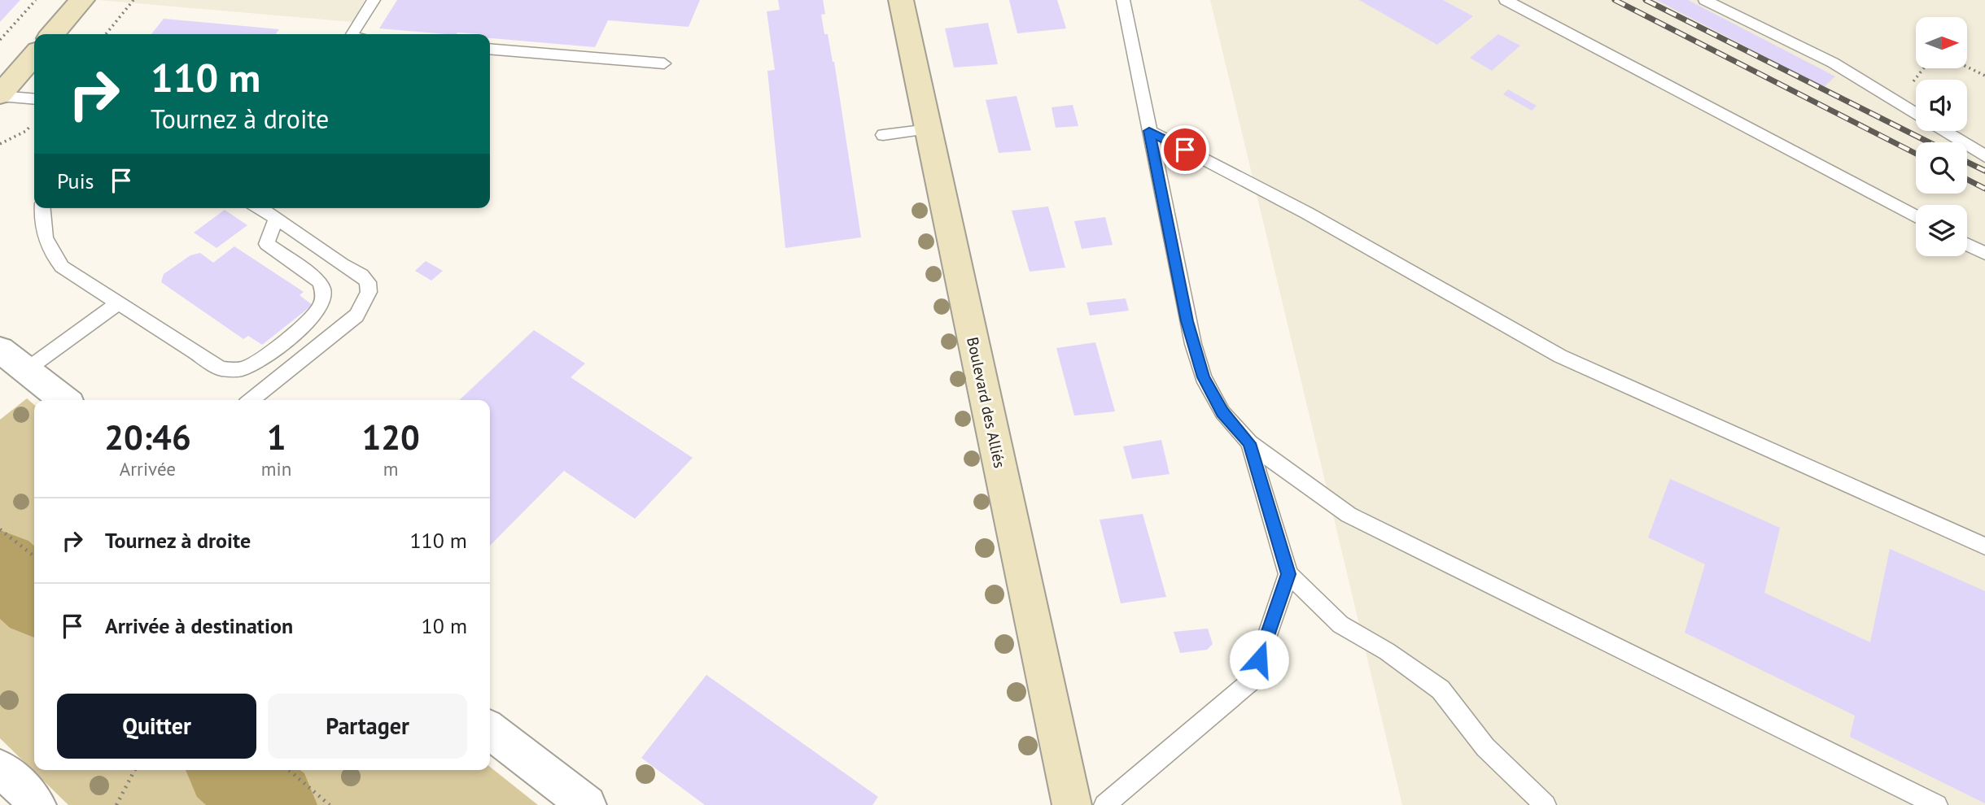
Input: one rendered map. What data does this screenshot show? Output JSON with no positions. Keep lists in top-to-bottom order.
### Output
{
  "streets": {
    "main road": ["Boulevard des Alliés"]
  },
  "north": "right",
  "page": {
    "turn": ["110 m", "Tournez à droite"],
    "then": "Puis",
    "eta": [
      "20:46",
      "Arrivée",
      "1",
      "min",
      "120",
      "m"
    ],
    "list": [
      {
        "name": "Tournez à droite",
        "value": "110 m"
      },
      {
        "name": "Arrivée à destination",
        "value": "10 m"
      }
    ],
    "buttons": ["Quitter", "Partager"]
  }
}
